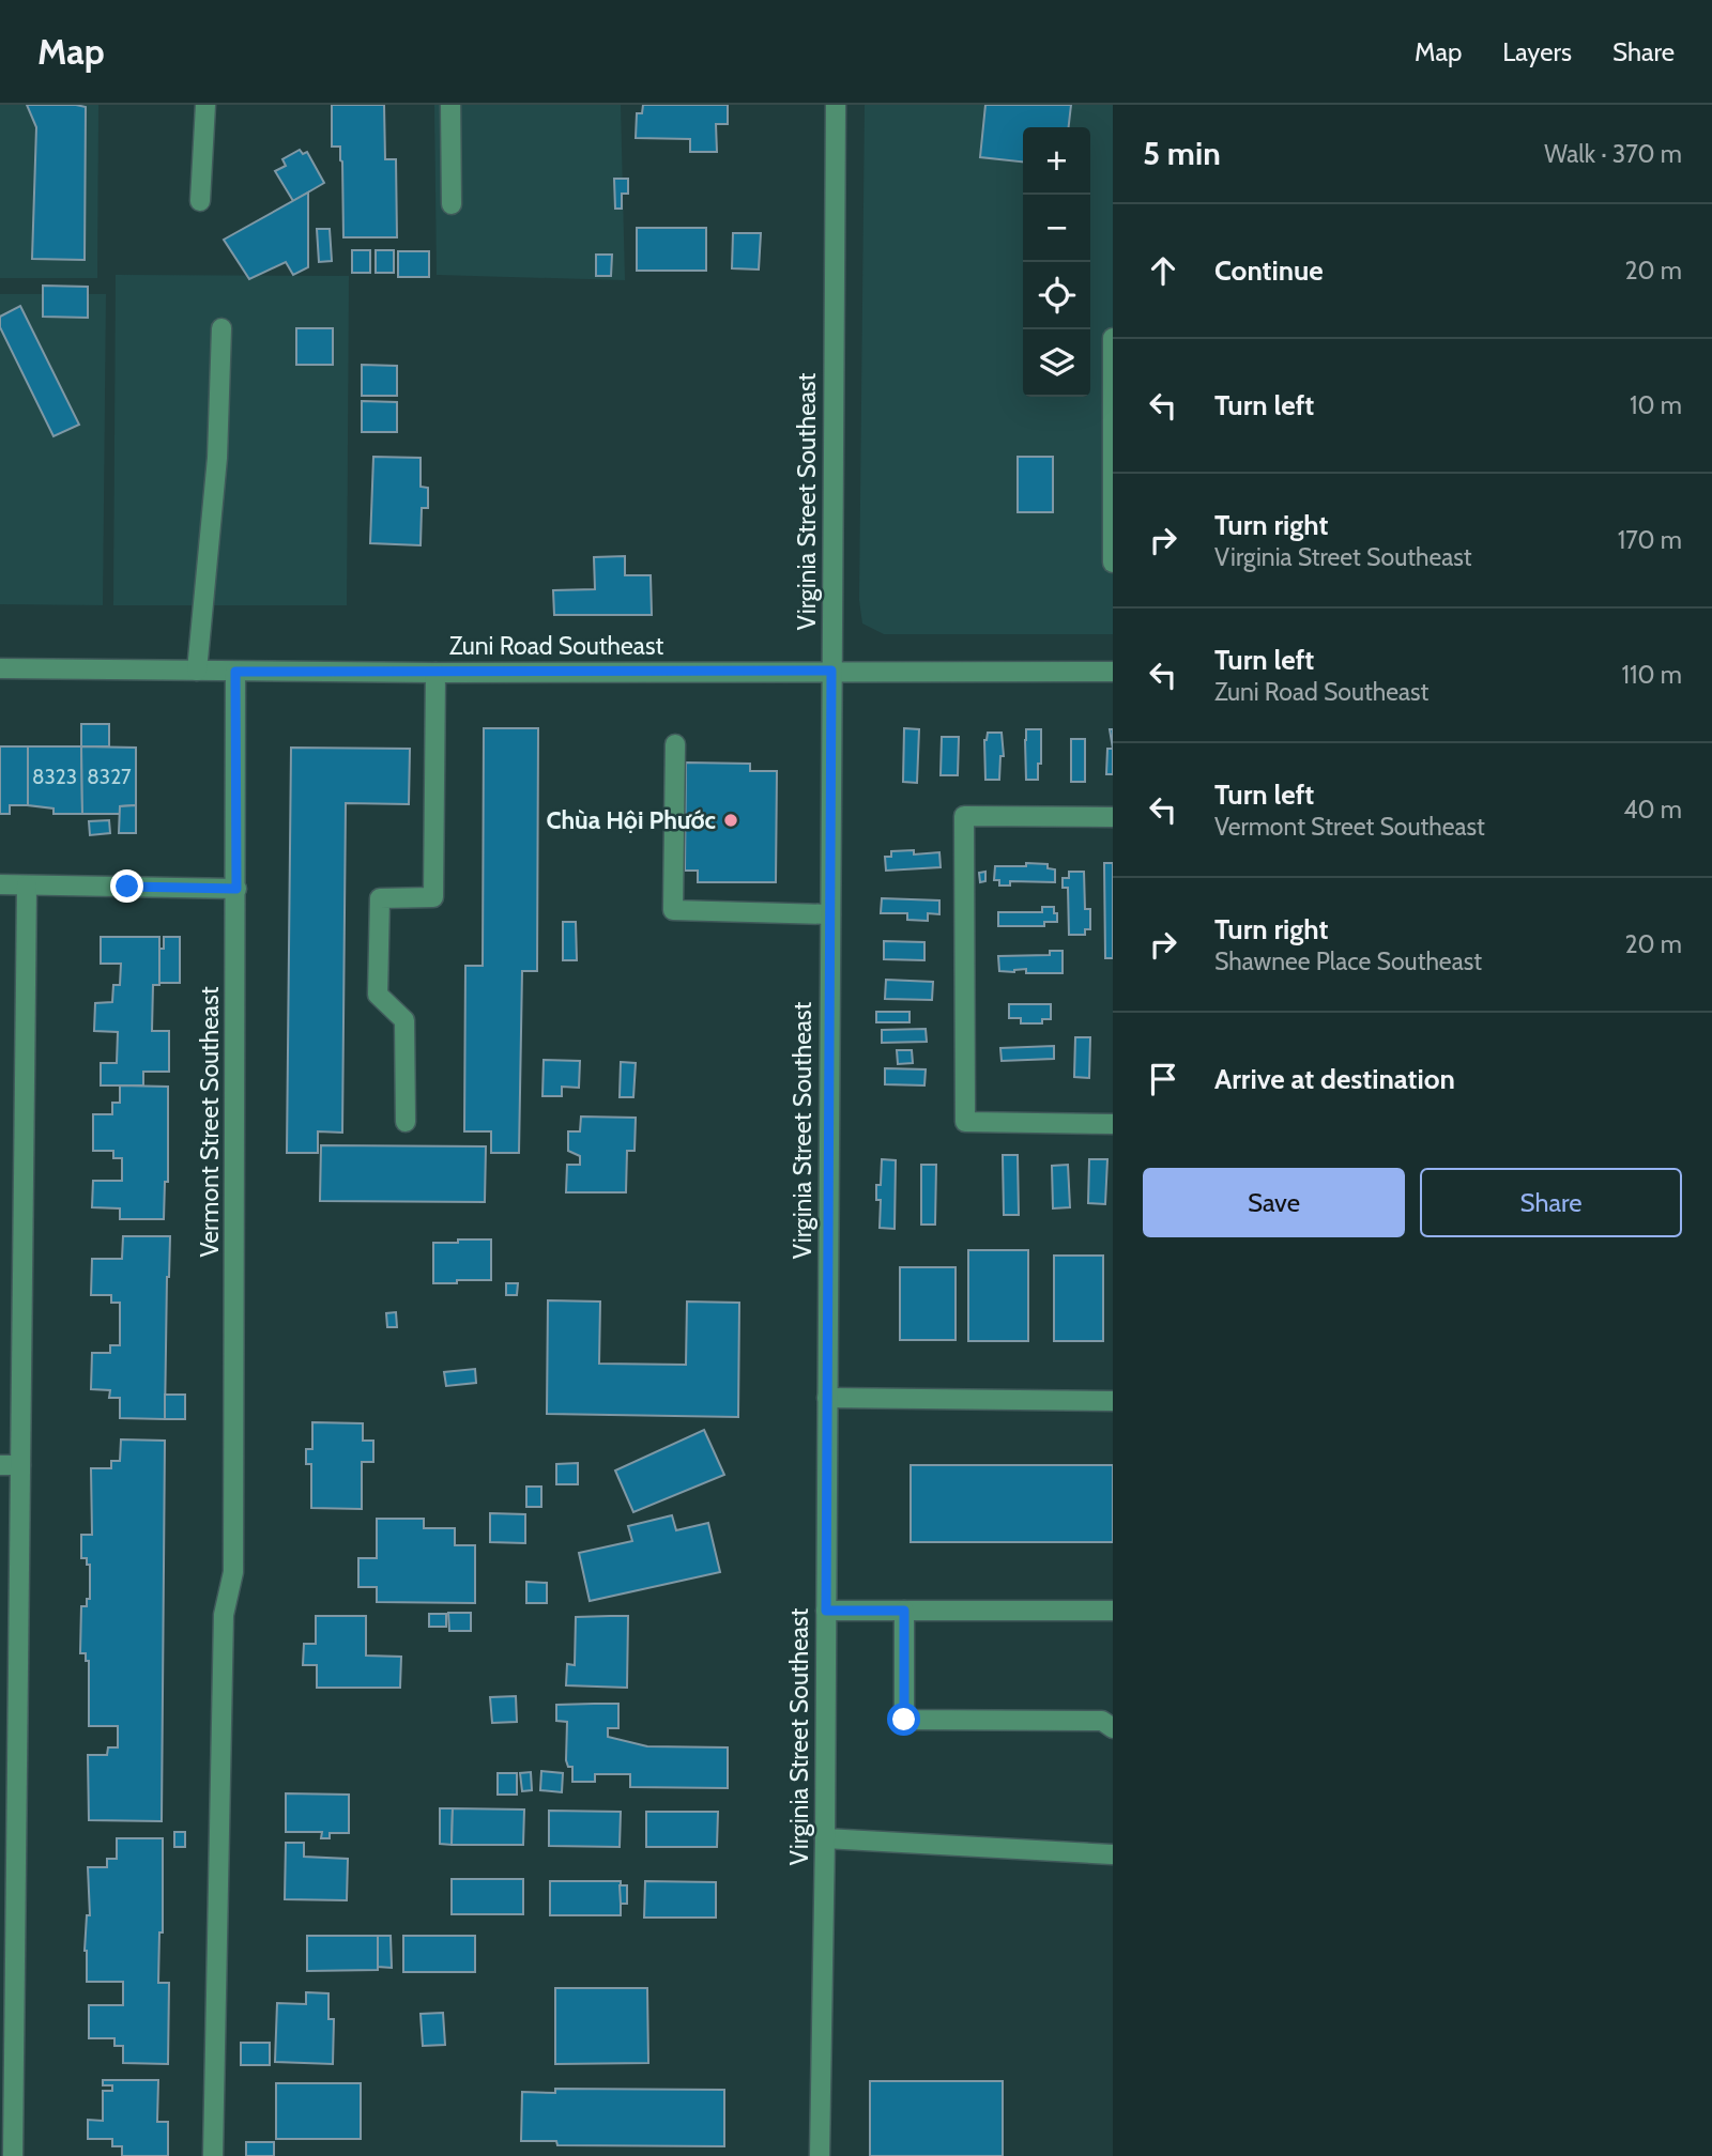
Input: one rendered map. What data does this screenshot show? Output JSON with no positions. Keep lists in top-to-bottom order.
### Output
{
  "streets": {
    "street": ["Virginia Street Southeast", "Zuni Road Southeast", "Vermont Street Southeast"]
  },
  "crossings": [
    ["Virginia Street Southeast", "Zuni Road Southeast"],
    ["Zuni Road Southeast", "Vermont Street Southeast"]
  ],
  "places": ["Chùa Hội Phước"],
  "house_numbers": ["8323", "8327"],
  "page": {
    "header": "Map",
    "nav": ["Map", "Layers", "Share"],
    "heading": ["5 min", "Walk · 370 m"],
    "map_buttons": ["+", "−"],
    "list": [
      ["Continue", "20 m"],
      ["Turn left", "10 m"],
      ["Turn right", "Virginia Street Southeast", "170 m"],
      ["Turn left", "Zuni Road Southeast", "110 m"],
      ["Turn left", "Vermont Street Southeast", "40 m"],
      ["Turn right", "Shawnee Place Southeast", "20 m"],
      "Arrive at destination"
    ],
    "buttons": ["Save", "Share"]
  }
}
